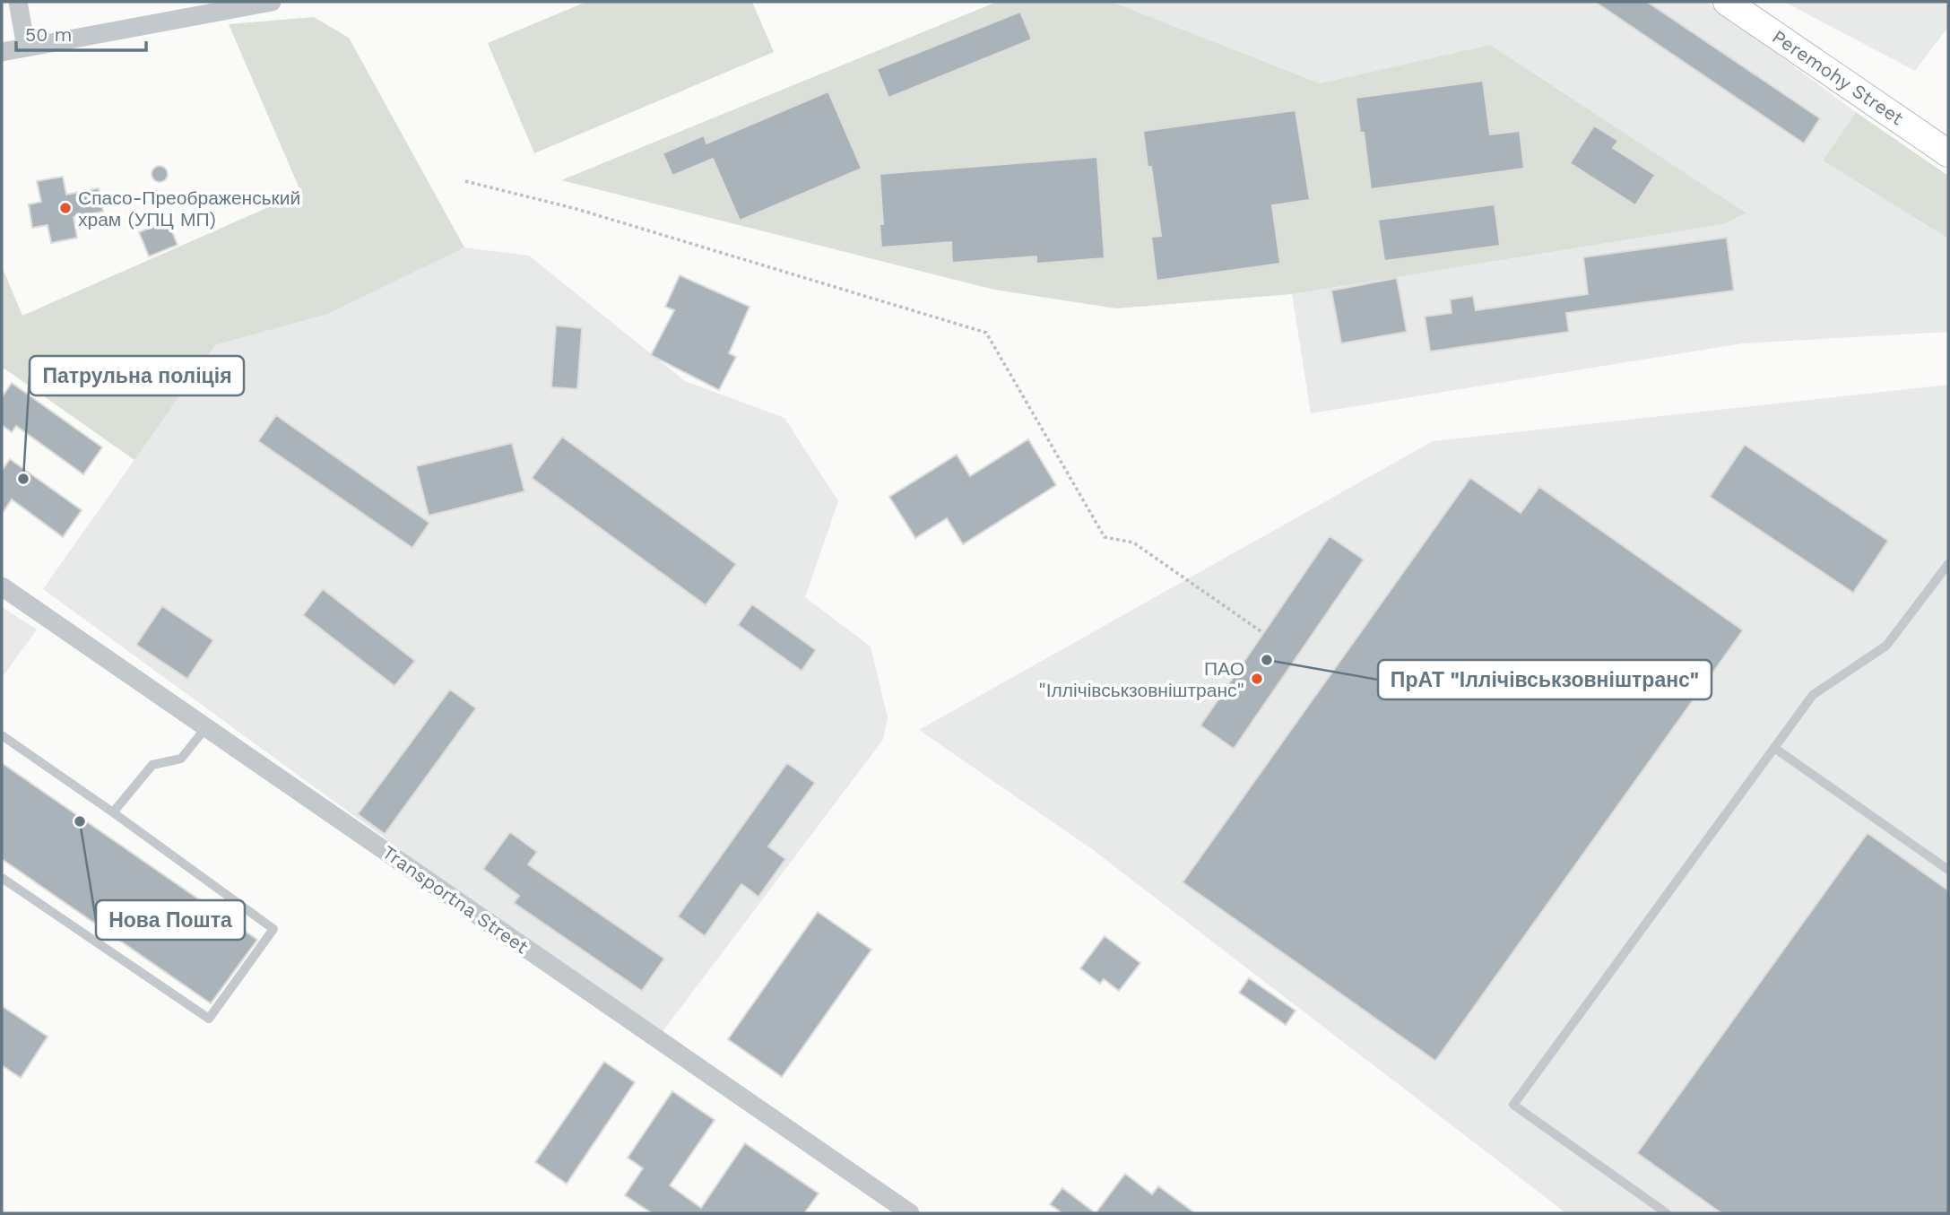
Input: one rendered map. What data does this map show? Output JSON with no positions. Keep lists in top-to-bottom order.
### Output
{
  "streets": {
    "main road": ["Peremohy Street"],
    "street": ["Transportna Street"]
  },
  "places": [
    "Спасо-Преображенський храм (УПЦ МП)",
    "Патрульна поліція",
    "ПрАТ \"Іллічівськзовніштранс\"",
    "ПАО \"Іллічівськзовніштранс\"",
    "Нова Пошта"
  ],
  "scale_bar": "50 m"
}
